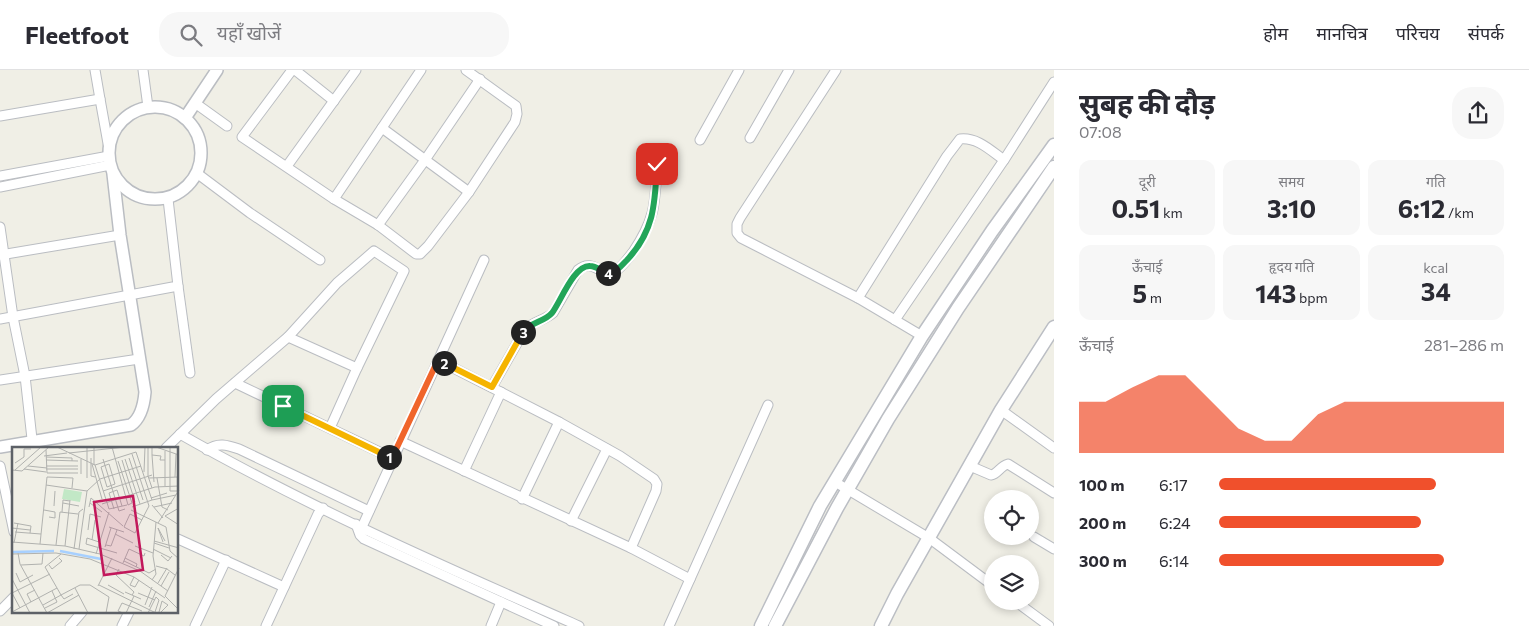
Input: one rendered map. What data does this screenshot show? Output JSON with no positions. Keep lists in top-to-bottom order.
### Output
{
  "page": {
    "header": "Fleetfoot",
    "search": "यहाँ खोजें",
    "nav": [
      "होम",
      "मानचित्र",
      "परिचय",
      "संपर्क"
    ],
    "heading": ["सुबह की दौड़", "07:08"],
    "stats": [
      ["दूरी", "0.51 km"],
      ["समय", "3:10"],
      ["गति", "6:12 /km"],
      ["ऊँचाई", "5 m"],
      ["हृदय गति", "143 bpm"],
      ["kcal", "34"]
    ],
    "pins": [
      "4",
      "3",
      "2",
      "1"
    ],
    "chart": ["ऊँचाई", "281–286 m"],
    "list": [
      {
        "name": "100 m",
        "note": "6:17"
      },
      {
        "name": "200 m",
        "note": "6:24"
      },
      {
        "name": "300 m",
        "note": "6:14"
      }
    ]
  }
}
